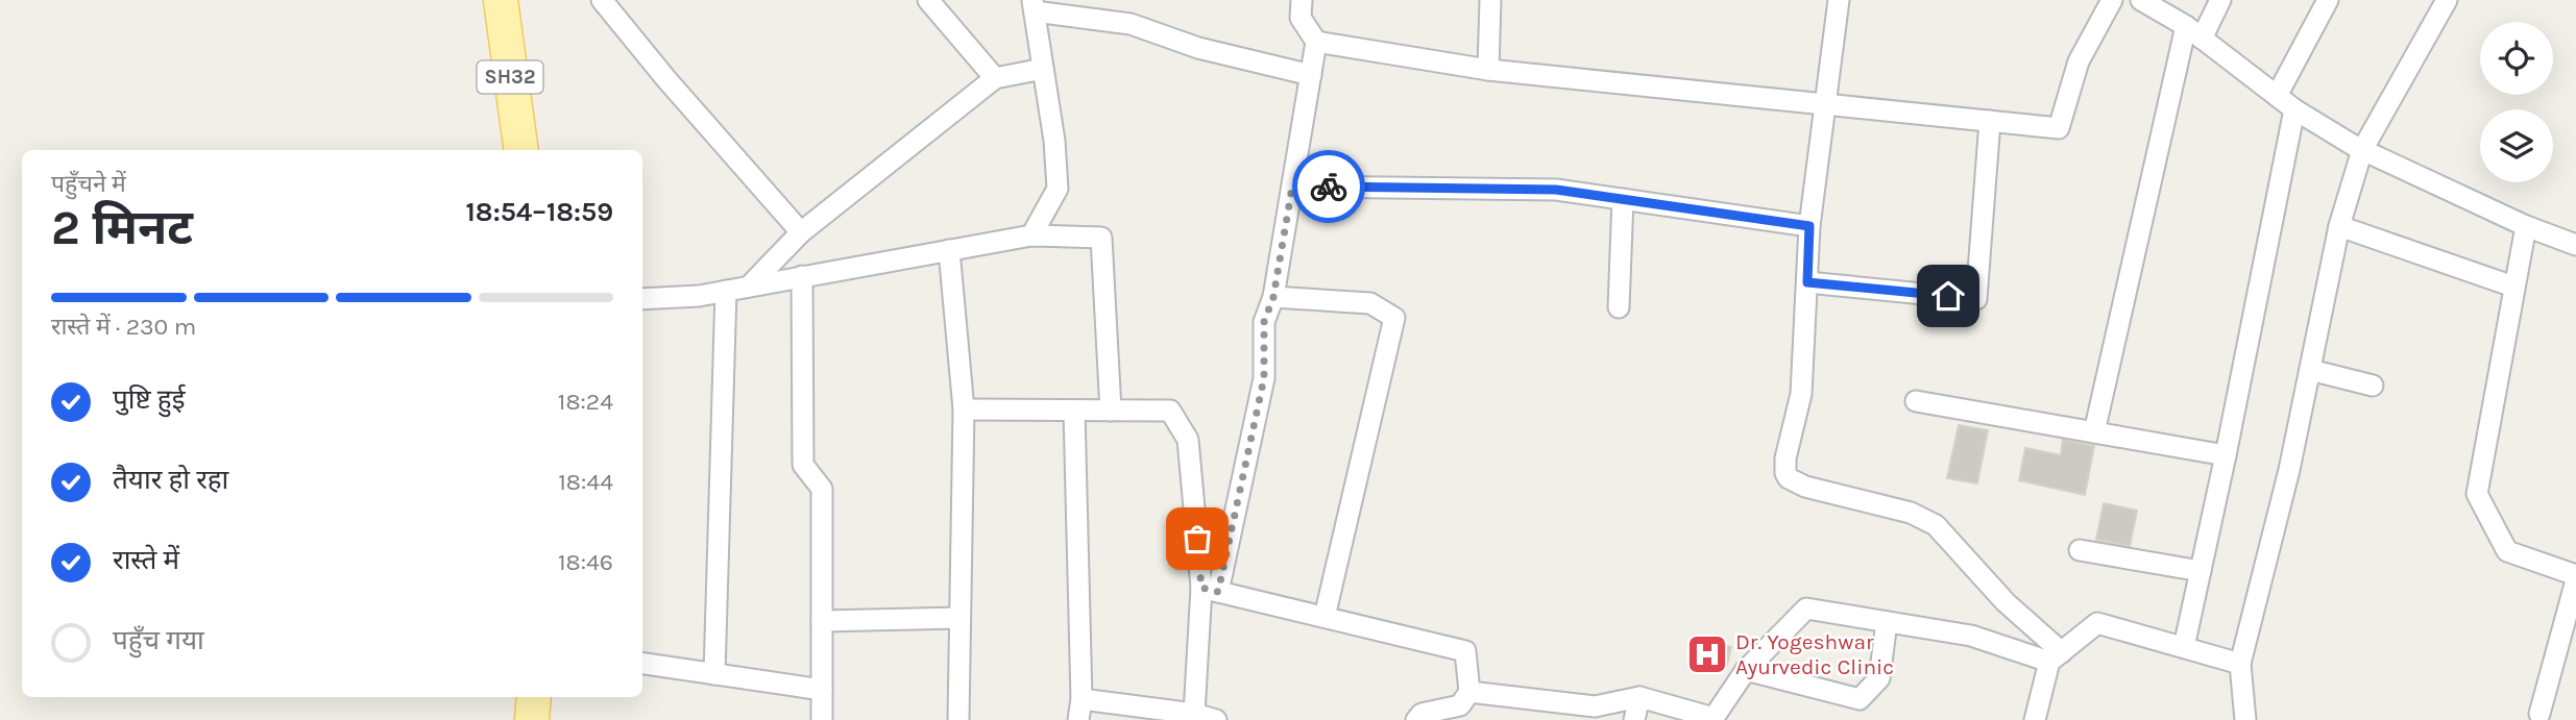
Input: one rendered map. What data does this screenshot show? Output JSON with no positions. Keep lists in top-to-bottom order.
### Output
{
  "streets": {
    "main road": ["SH32"]
  },
  "places": {
    "hospital": ["Dr. Yogeshwar Ayurvedic Clinic"]
  },
  "page": {
    "heading": ["2 मिनट", "पहुँचने में", "18:54–18:59"],
    "bar": "रास्ते में · 230 m",
    "list": [
      ["पुष्टि हुई", "18:24"],
      ["तैयार हो रहा", "18:44"],
      ["रास्ते में", "18:46"],
      "पहुँच गया"
    ]
  }
}
